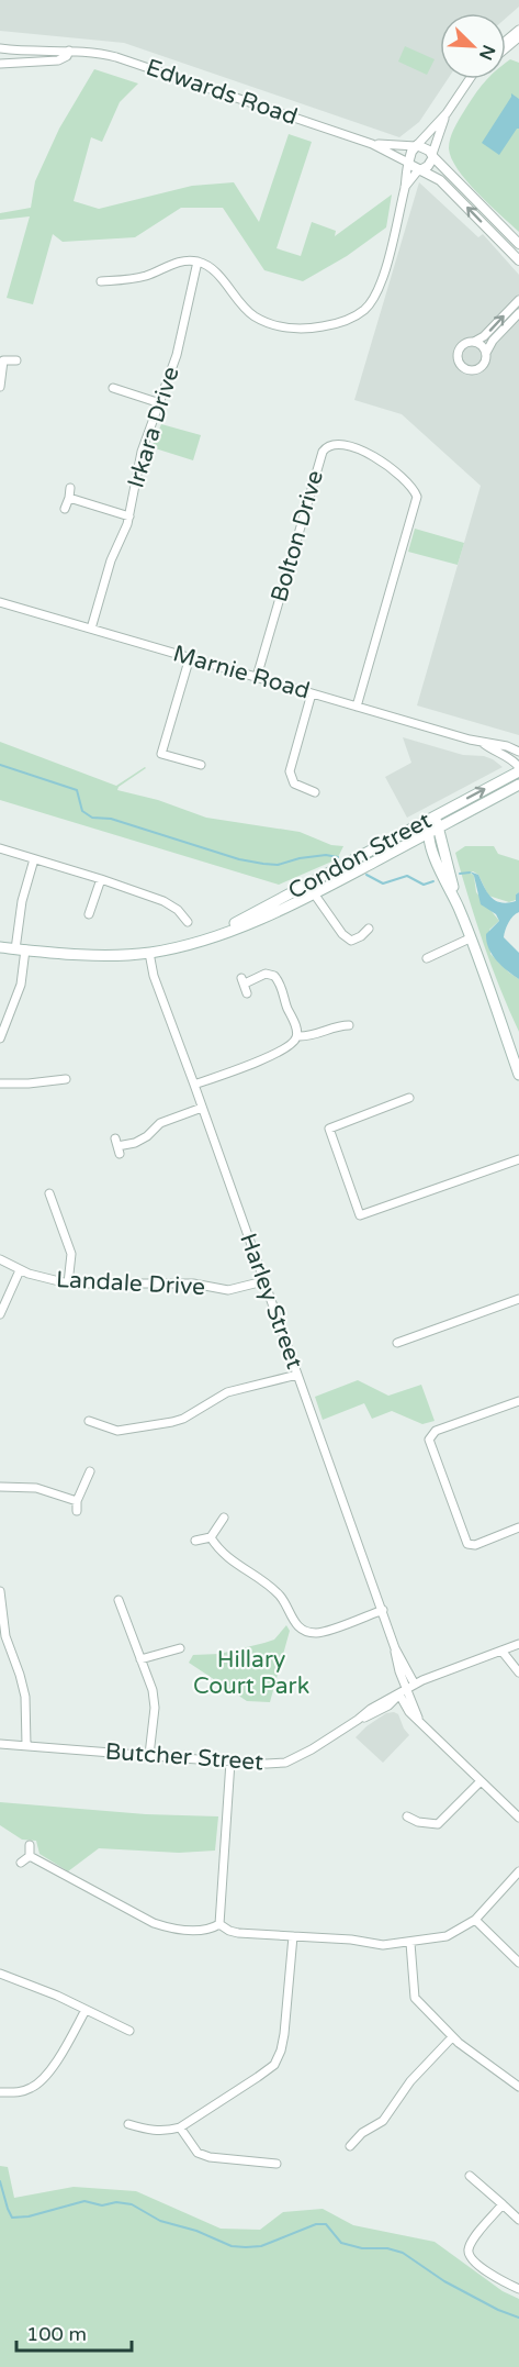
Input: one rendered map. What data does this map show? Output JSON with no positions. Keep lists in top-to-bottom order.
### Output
{
  "streets": {
    "main road": ["Condon Street"],
    "street": [
      "Edwards Road",
      "Irkara Drive",
      "Bolton Drive",
      "Marnie Road",
      "Landale Drive",
      "Harley Street",
      "Butcher Street"
    ]
  },
  "crossings": [
    ["Irkara Drive", "Marnie Road"],
    ["Bolton Drive", "Marnie Road"],
    ["Marnie Road", "Condon Street"],
    ["Condon Street", "Harley Street"],
    ["Landale Drive", "Harley Street"],
    ["Harley Street", "Butcher Street"]
  ],
  "parks": ["Hillary Court Park"],
  "scale_bar": "100 m",
  "north": "bottom right"
}
